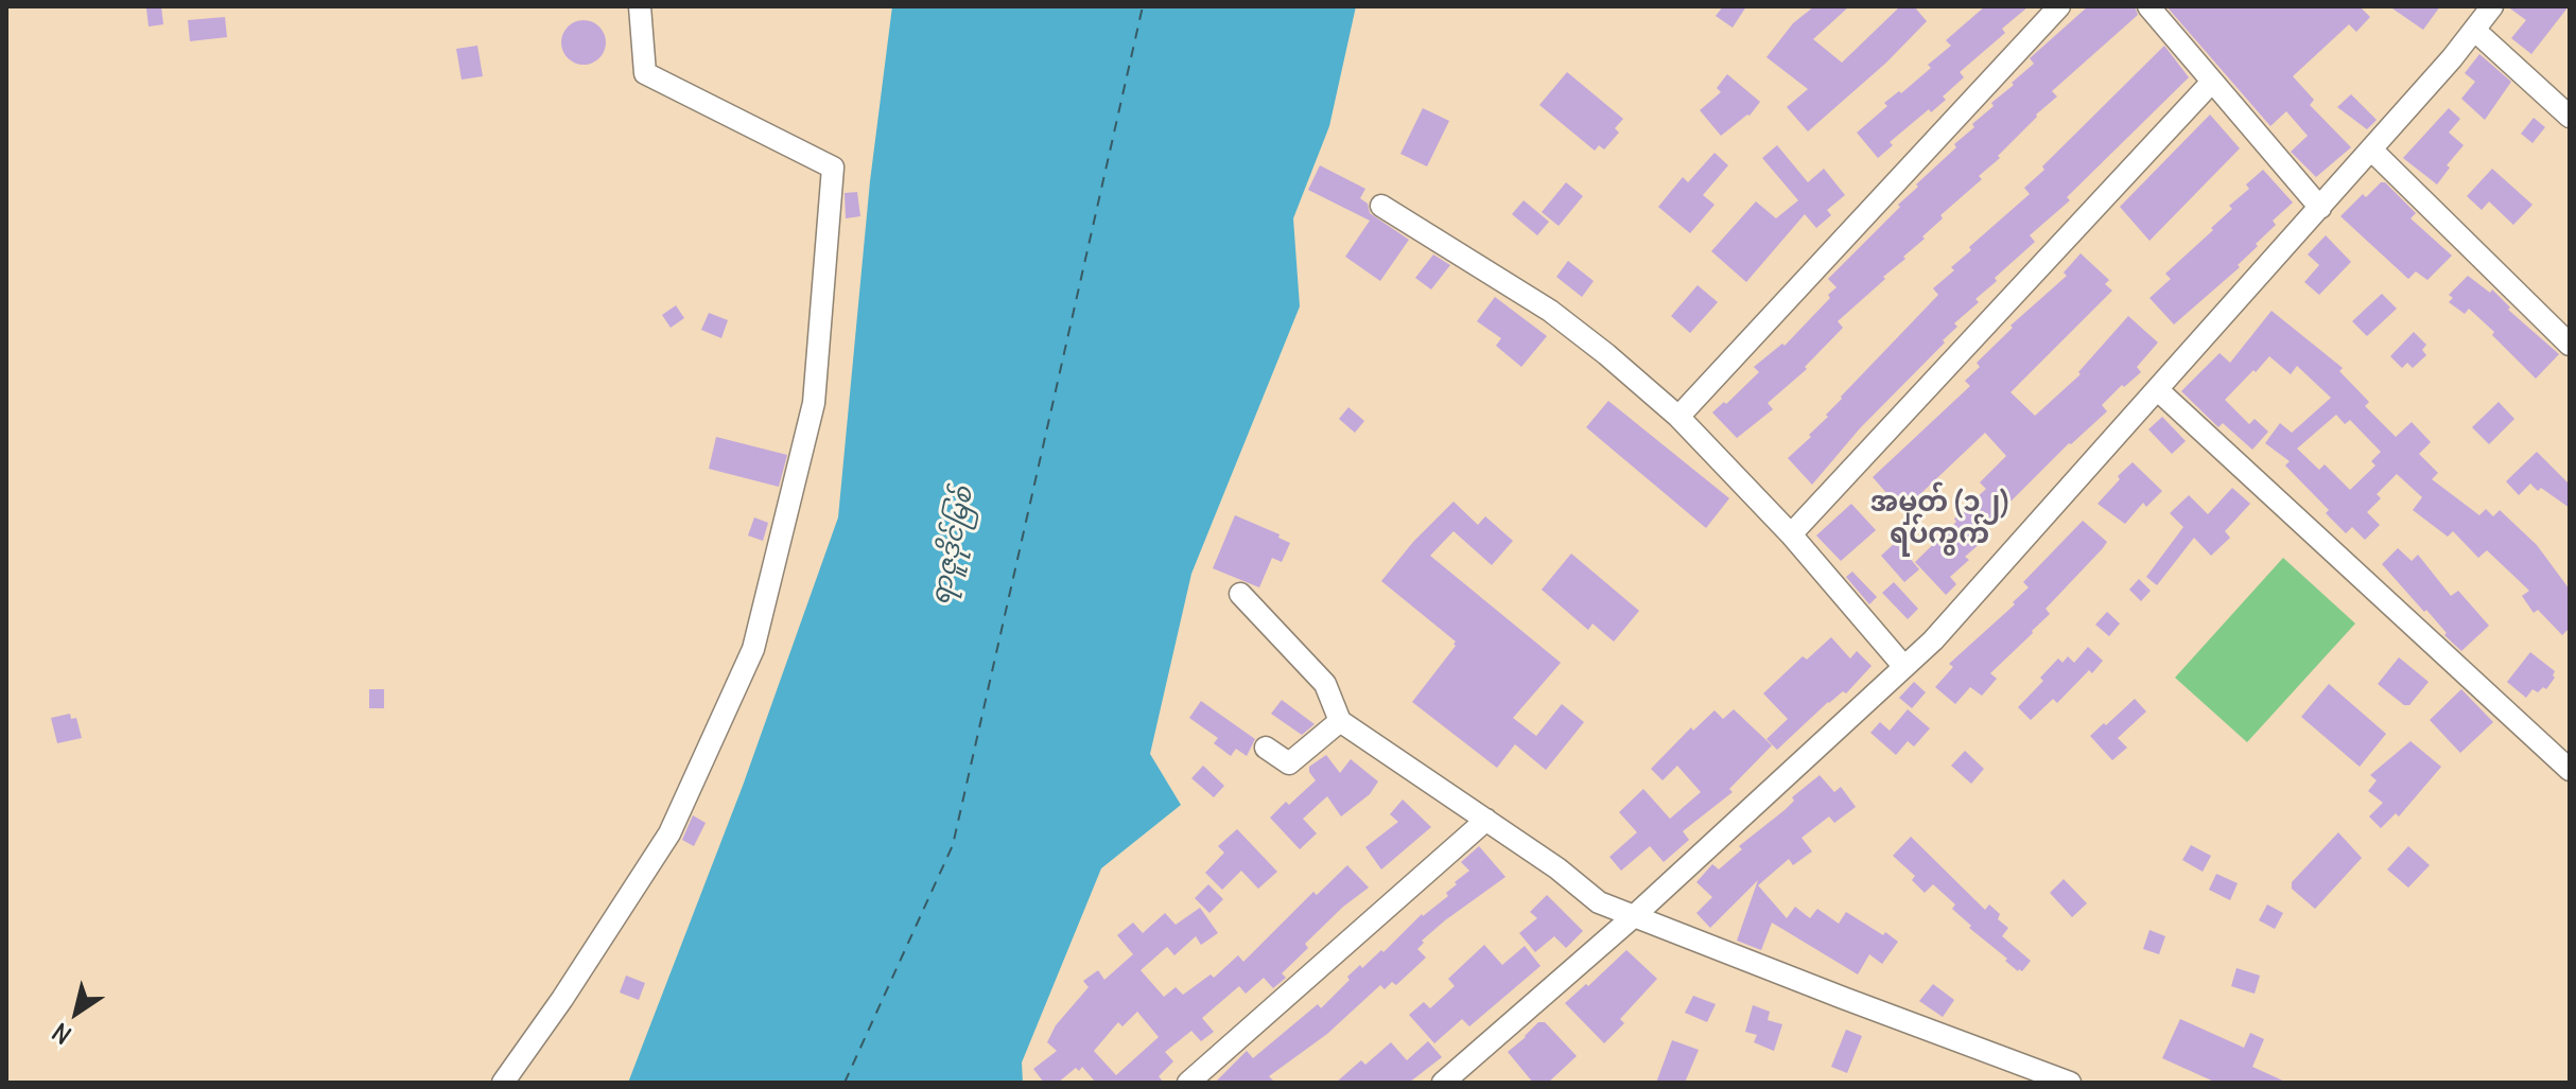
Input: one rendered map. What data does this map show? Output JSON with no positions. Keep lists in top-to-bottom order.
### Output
{
  "districts": ["အမှတ် (၁၂) ရပ်ကွက်"],
  "water": ["ရာဇူဒိုင်မြစ်"],
  "north": "bottom left"
}
